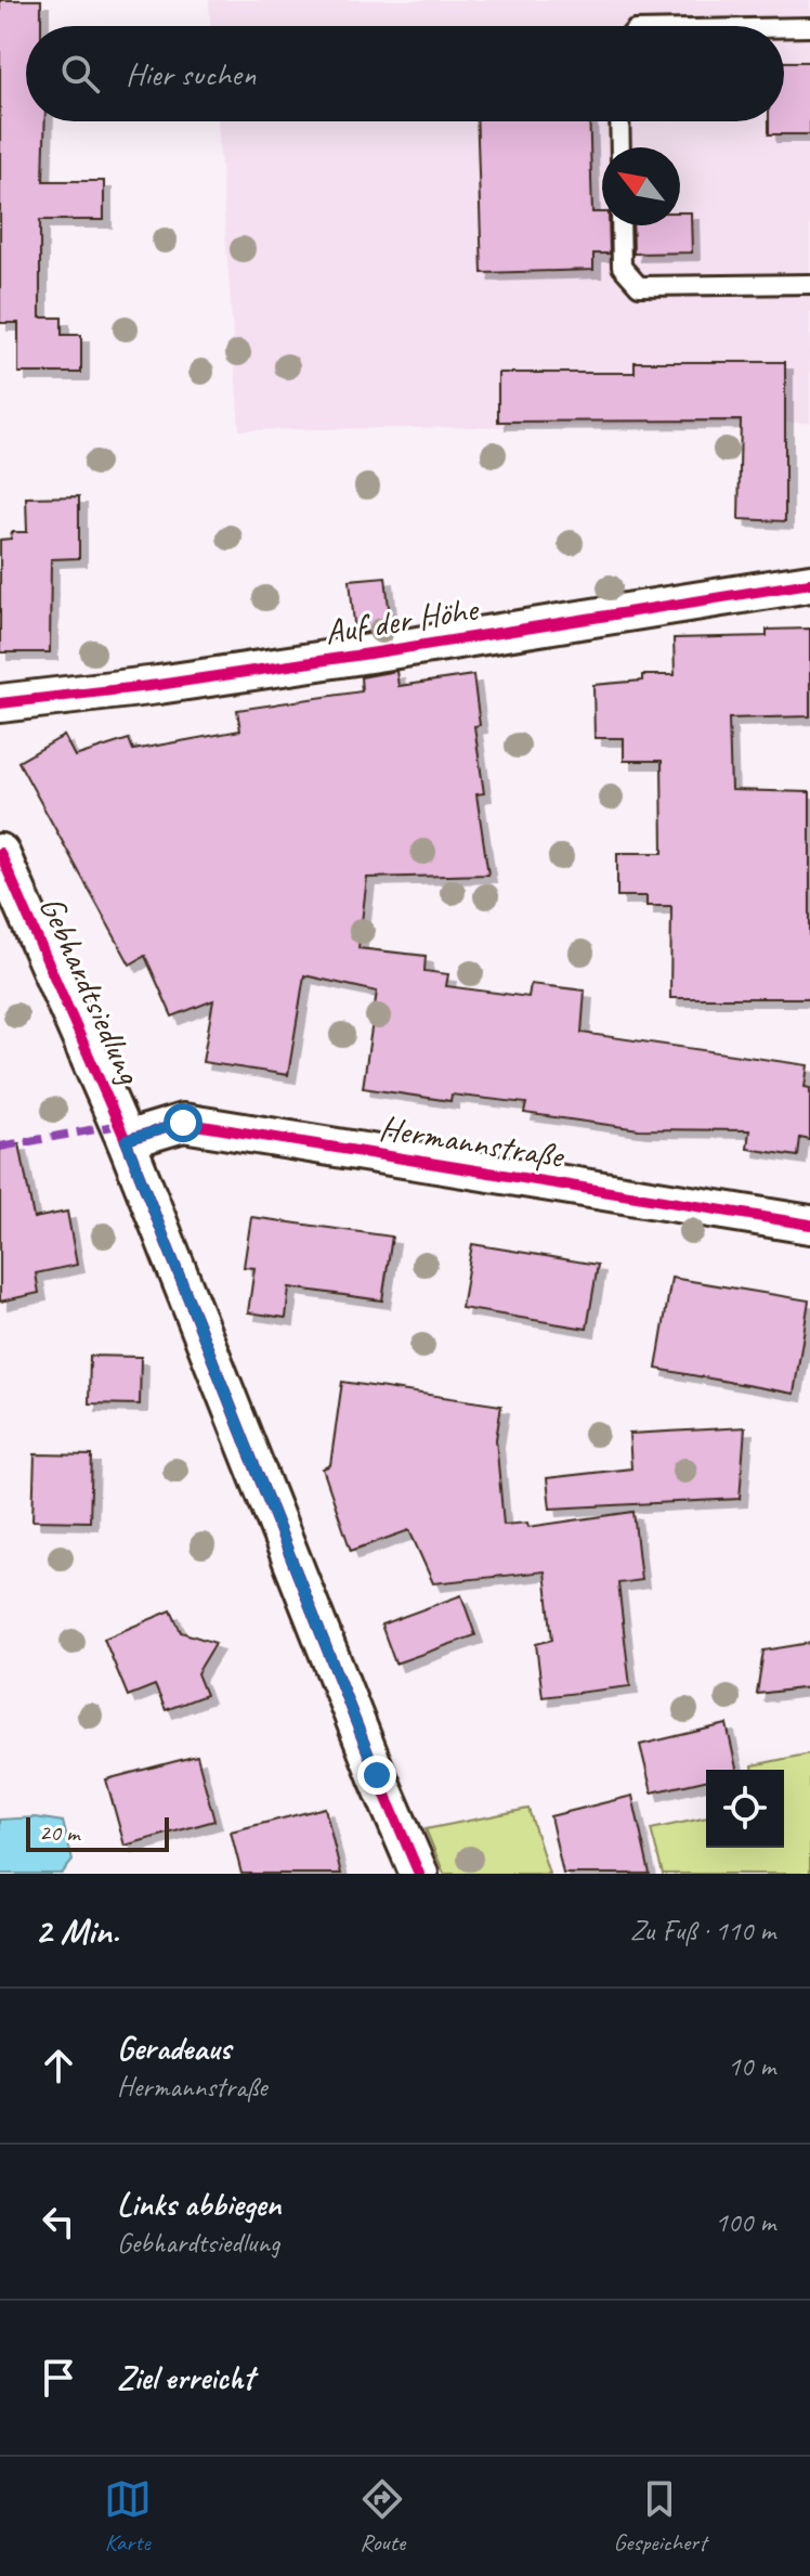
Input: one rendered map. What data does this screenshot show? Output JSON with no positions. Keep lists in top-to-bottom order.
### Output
{
  "streets": {
    "street": ["Auf der Höhe", "Gebhardtsiedlung", "Hermannstraße"]
  },
  "crossings": [
    ["Gebhardtsiedlung", "Hermannstraße"]
  ],
  "scale_bar": "20 m",
  "north": "top left",
  "page": {
    "search": "Hier suchen",
    "scale": "20 m",
    "heading": ["2 Min.", "Zu Fuß · 110 m"],
    "list": [
      ["Geradeaus", "Hermannstraße", "10 m"],
      ["Links abbiegen", "Gebhardtsiedlung", "100 m"],
      "Ziel erreicht"
    ],
    "nav": ["Karte", "Route", "Gespeichert"]
  }
}
